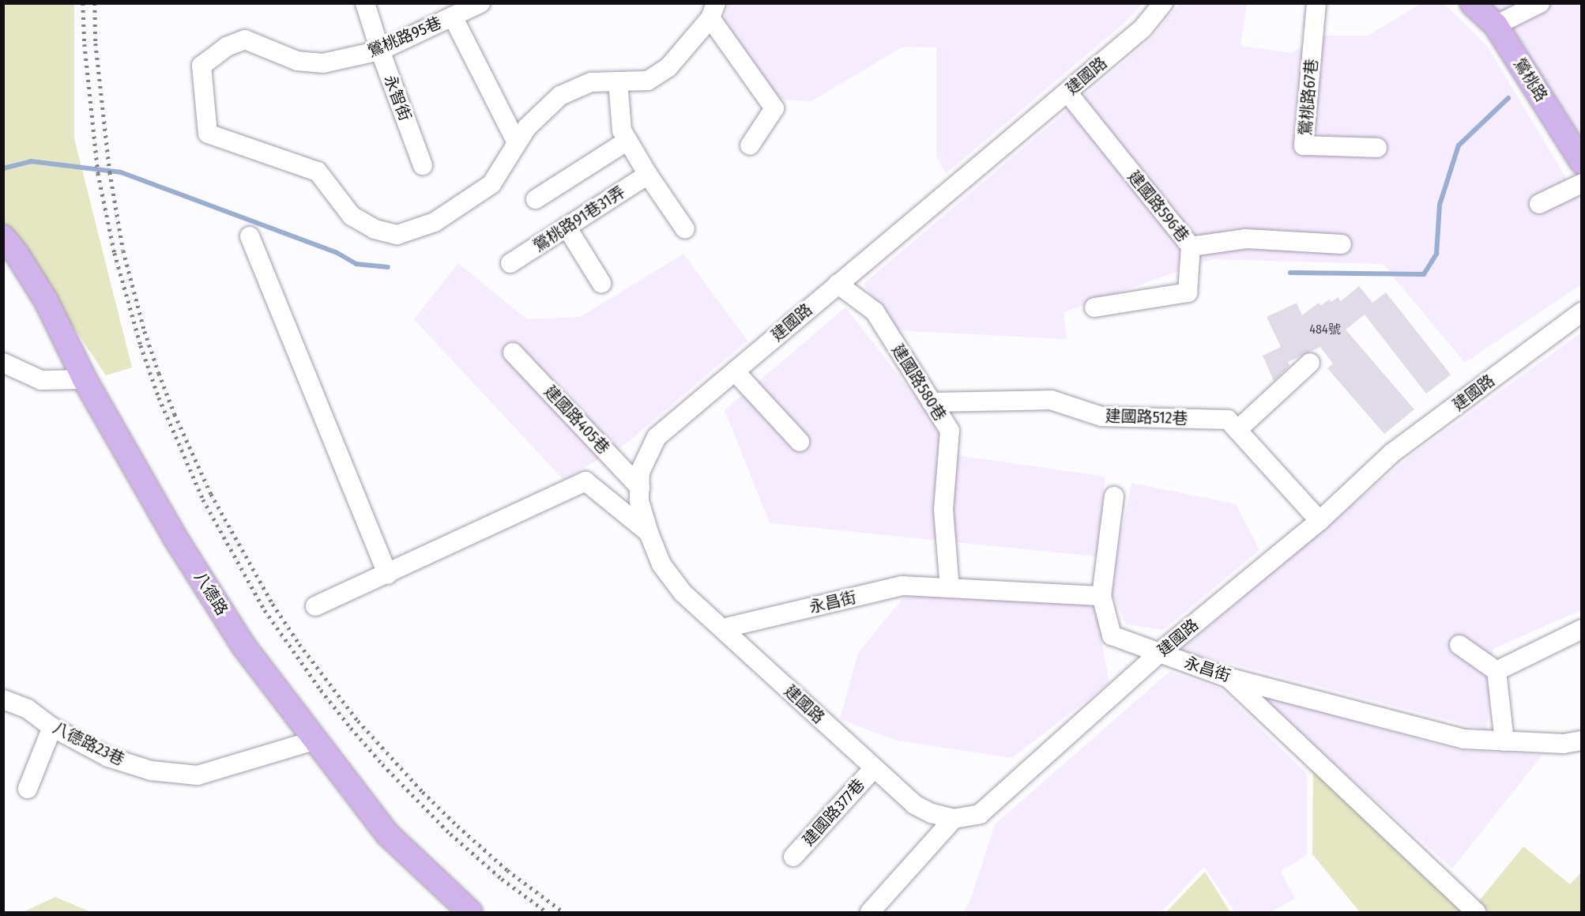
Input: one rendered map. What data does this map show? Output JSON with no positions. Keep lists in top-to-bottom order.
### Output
{
  "streets": {
    "main road": ["鶯桃路", "八德路"],
    "street": [
      "鶯桃路95巷",
      "建國路",
      "鶯桃路67巷",
      "永智街",
      "建國路596巷",
      "鶯桃路91巷31弄",
      "建國路580巷",
      "建國路512巷",
      "建國路405巷",
      "永昌街",
      "八德路23巷",
      "建國路377巷"
    ]
  },
  "crossings": [
    ["鶯桃路95巷", "永智街"],
    ["建國路", "建國路596巷"],
    ["建國路", "建國路580巷"],
    ["建國路", "建國路512巷"],
    ["建國路", "建國路405巷"],
    ["建國路", "永昌街"],
    ["建國路", "建國路377巷"],
    ["建國路580巷", "建國路512巷"],
    ["建國路580巷", "永昌街"],
    ["八德路", "八德路23巷"]
  ],
  "house_numbers": ["484號"]
}
